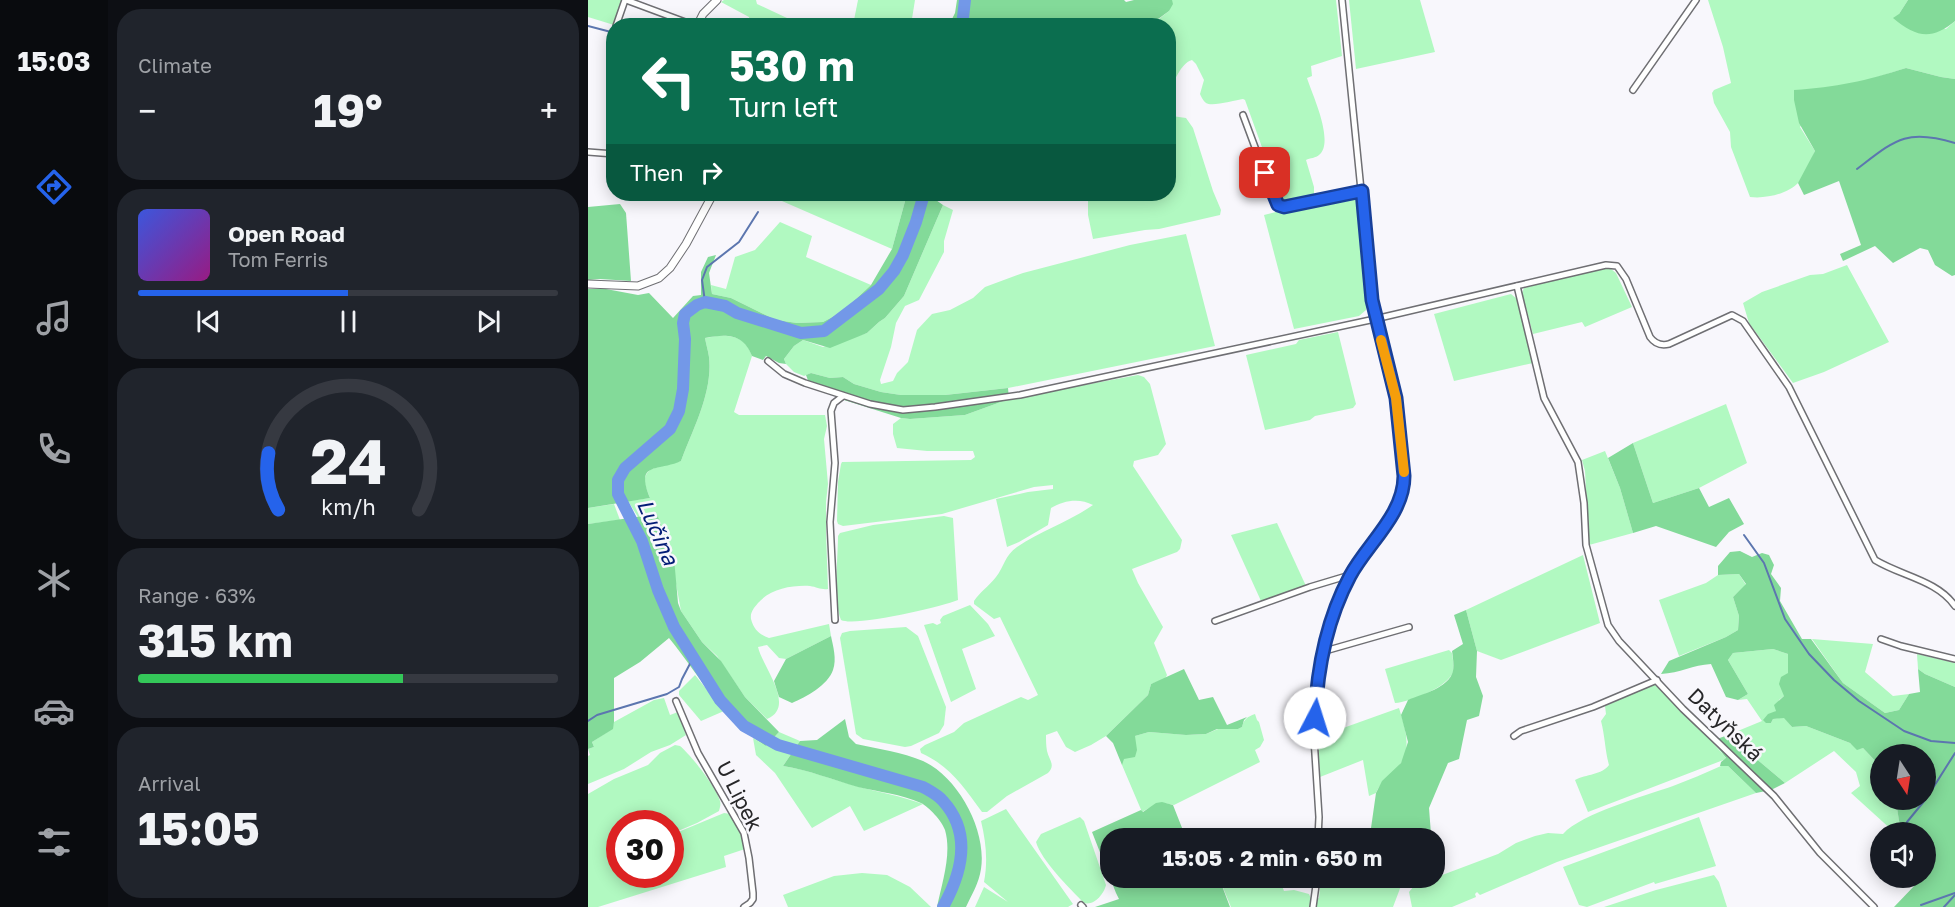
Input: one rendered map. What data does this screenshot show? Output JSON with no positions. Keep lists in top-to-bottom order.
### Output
{
  "streets": {
    "street": ["Datyňská", "U Lipek"]
  },
  "water": ["Lučina"],
  "north": "bottom",
  "page": {
    "tabs": "15:03",
    "tile": [
      "Climate",
      ["Range · 63%", "315 km"],
      ["Arrival", "15:05"]
    ],
    "turn": ["530 m", "Turn left"],
    "heat": ["−", "19°", "+"],
    "then": "Then",
    "song": ["Open Road", "Tom Ferris"],
    "limit": "30",
    "trip": "15:05 · 2 min · 650 m",
    "gauge": ["24", "km/h"]
  }
}
